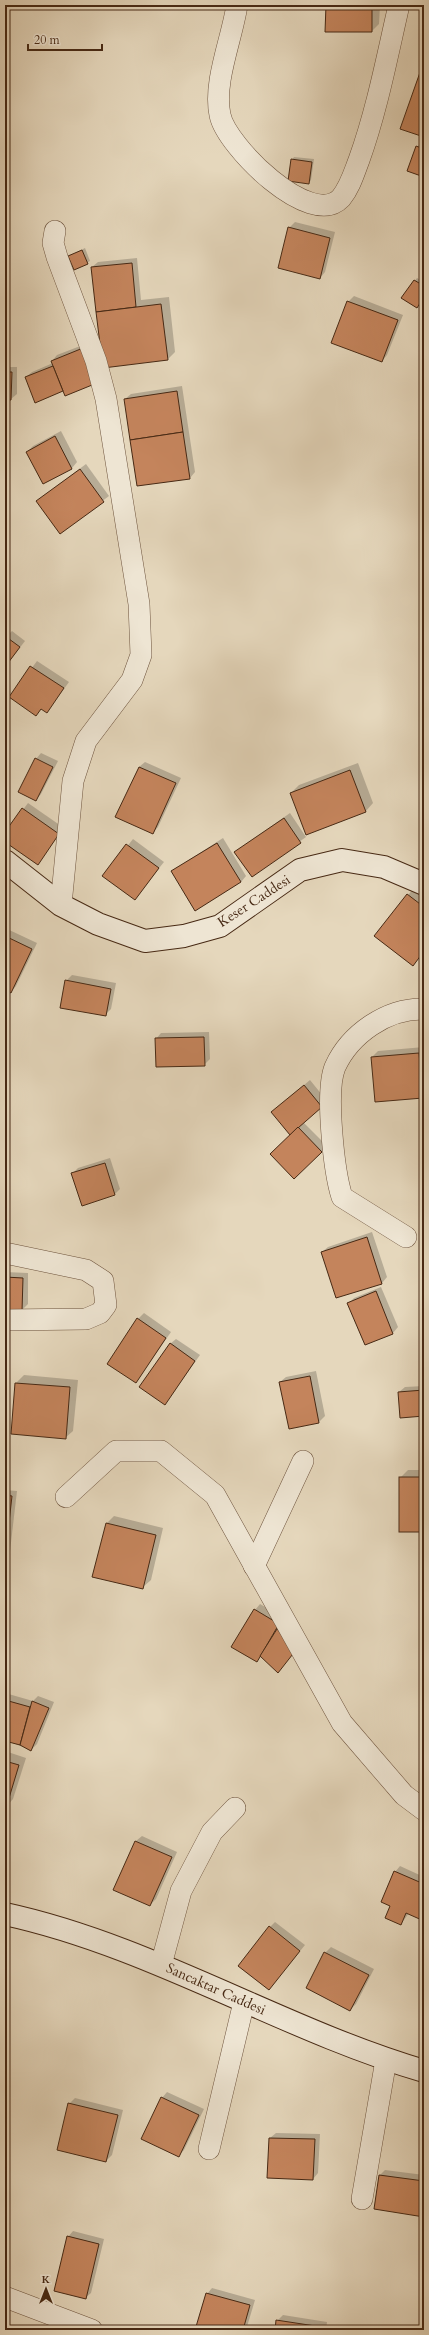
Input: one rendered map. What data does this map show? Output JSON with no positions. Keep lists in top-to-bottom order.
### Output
{
  "streets": {
    "street": ["Keser Caddesi", "Sancaktar Caddesi"]
  },
  "scale_bar": "20 m",
  "north": "top"
}
